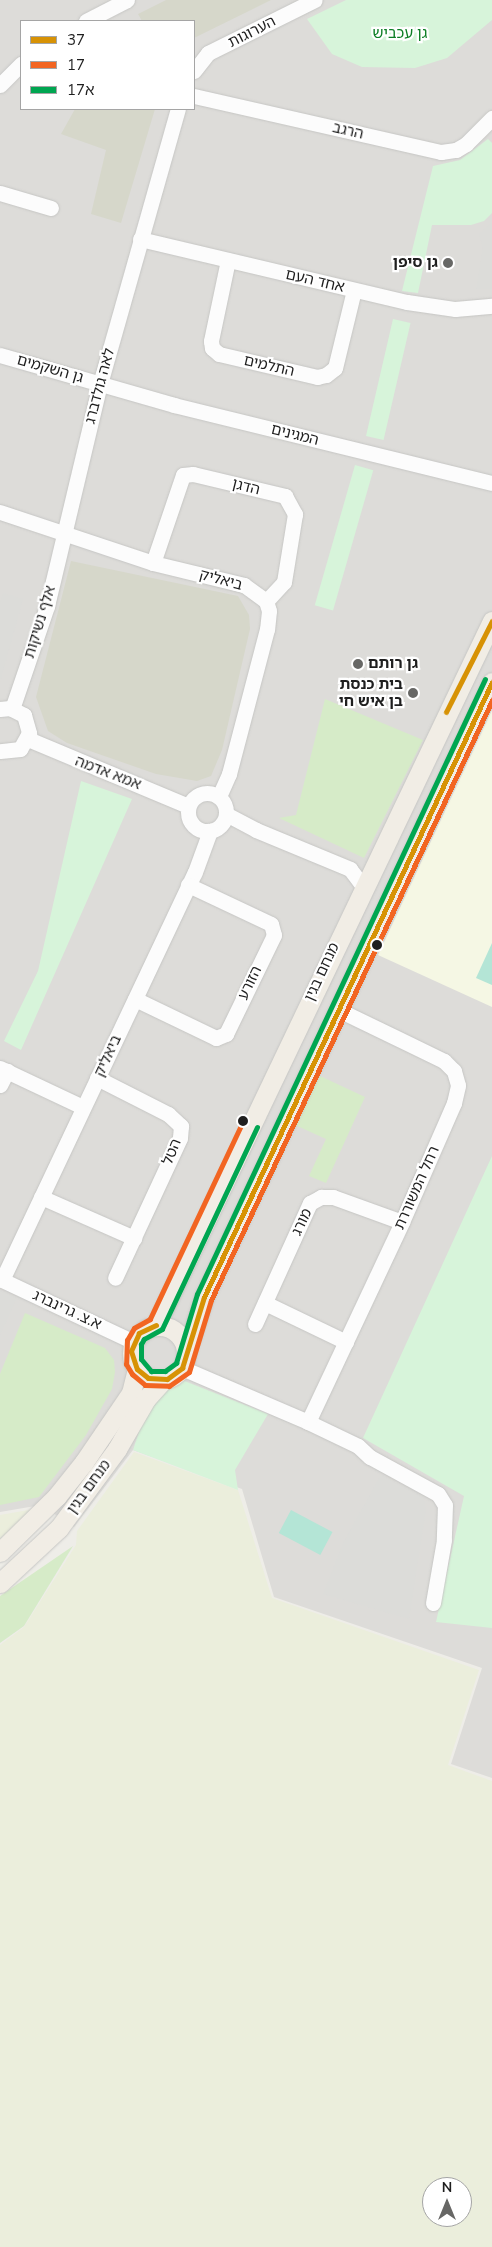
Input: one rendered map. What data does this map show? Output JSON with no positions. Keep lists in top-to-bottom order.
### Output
{
  "streets": {
    "main road": ["מנחם בגין"],
    "street": [
      "הערוגות",
      "הרגב",
      "אחד העם",
      "התלמים",
      "גן השקמים",
      "לאה גולדברג",
      "המגינים",
      "הדגן",
      "ביאליק",
      "אלף נשיקות",
      "אמא אדמה",
      "הזורע",
      "הטל",
      "רחל המשוררת",
      "מורג",
      "א.צ. גרינברג"
    ]
  },
  "crossings": [
    ["אחד העם", "התלמים"],
    ["אחד העם", "לאה גולדברג"],
    ["גן השקמים", "לאה גולדברג"],
    ["גן השקמים", "המגינים"],
    ["לאה גולדברג", "המגינים"],
    ["לאה גולדברג", "ביאליק"],
    ["לאה גולדברג", "אלף נשיקות"],
    ["הדגן", "ביאליק"],
    ["ביאליק", "אלף נשיקות"],
    ["ביאליק", "הזורע"],
    ["ביאליק", "הטל"],
    ["ביאליק", "א.צ. גרינברג"],
    ["מנחם בגין", "רחל המשוררת"],
    ["מנחם בגין", "א.צ. גרינברג"],
    ["רחל המשוררת", "מורג"]
  ],
  "parks": ["גן עכביש"],
  "places": ["גן סיפן", "גן רותם", "בית כנסת בן איש חי"],
  "lines": ["transit line 37", "transit line 17א", "transit line 17"],
  "legend": ["37", "17", "17א"],
  "north": "top"
}
